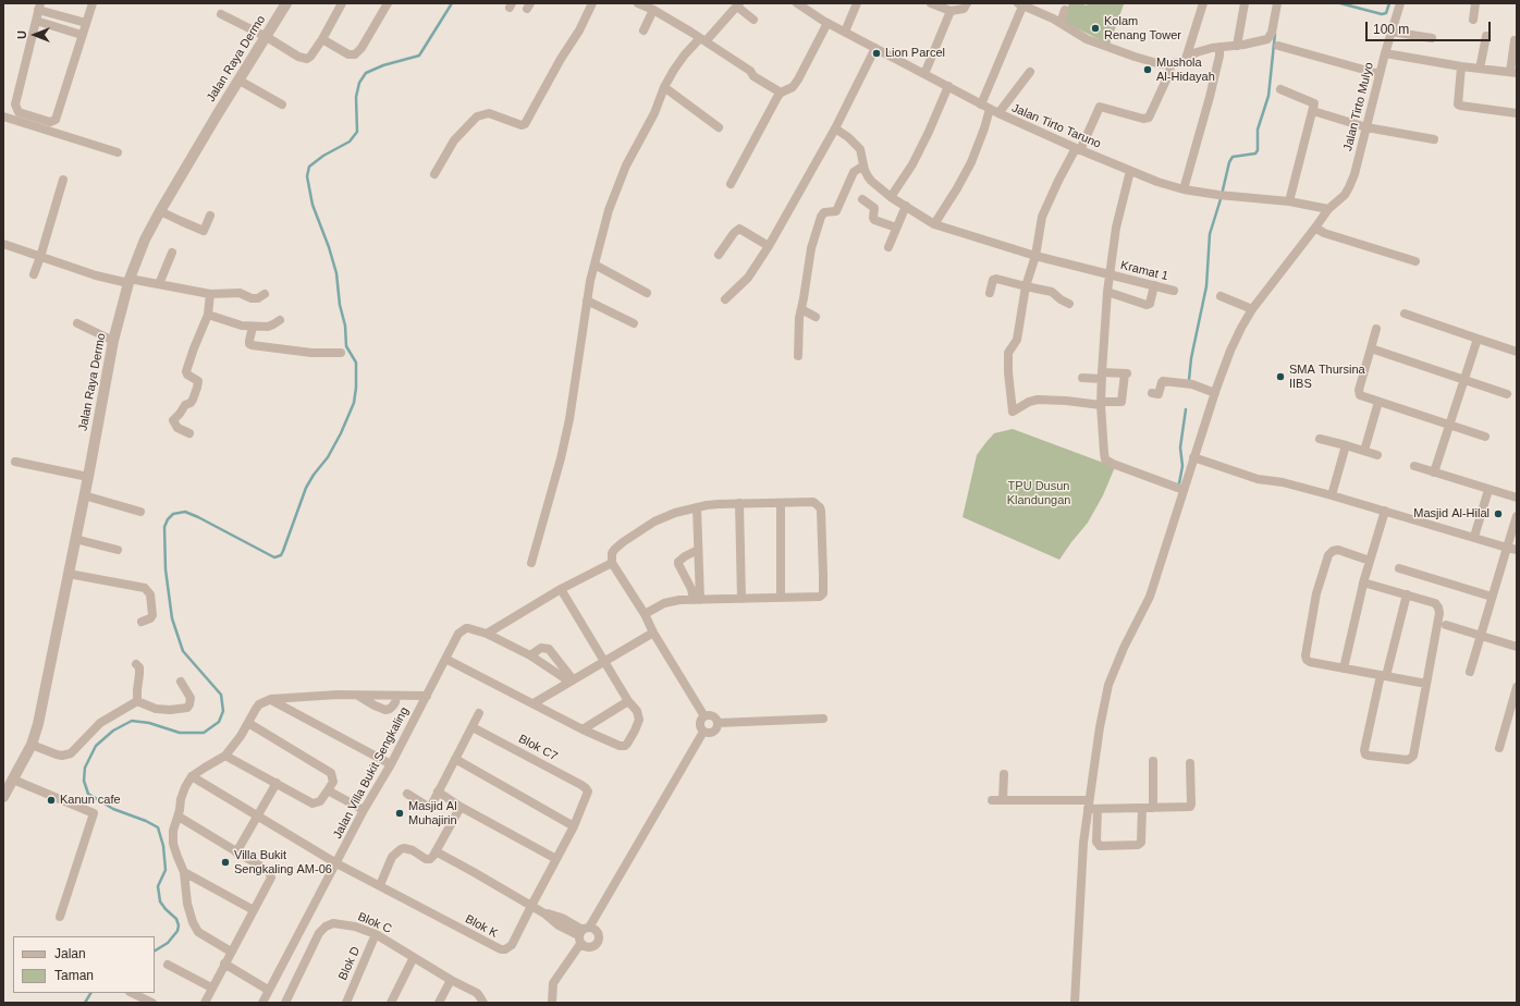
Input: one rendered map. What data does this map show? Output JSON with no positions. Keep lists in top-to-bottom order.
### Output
{
  "streets": {
    "street": [
      "Jalan Raya Dermo",
      "Jalan Tirto Mulyo",
      "Jalan Tirto Taruno",
      "Kramat 1",
      "Blok C7",
      "Jalan Villa Bukit Sengkaling",
      "Blok C",
      "Blok K",
      "Blok D"
    ]
  },
  "crossings": [
    ["Jalan Tirto Mulyo", "Jalan Tirto Taruno"],
    ["Blok C7", "Blok K"],
    ["Jalan Villa Bukit Sengkaling", "Blok K"],
    ["Blok C", "Blok D"]
  ],
  "parks": ["TPU Dusun Klandungan"],
  "places": [
    "Kolam Renang Tower",
    "Lion Parcel",
    "Mushola Al-Hidayah",
    "SMA Thursina IIBS",
    "Masjid Al-Hilal",
    "Kanun cafe",
    "Masjid Al Muhajirin",
    "Villa Bukit Sengkaling AM-06"
  ],
  "legend": ["Jalan", "Taman"],
  "scale_bar": "100 m",
  "north": "left"
}
